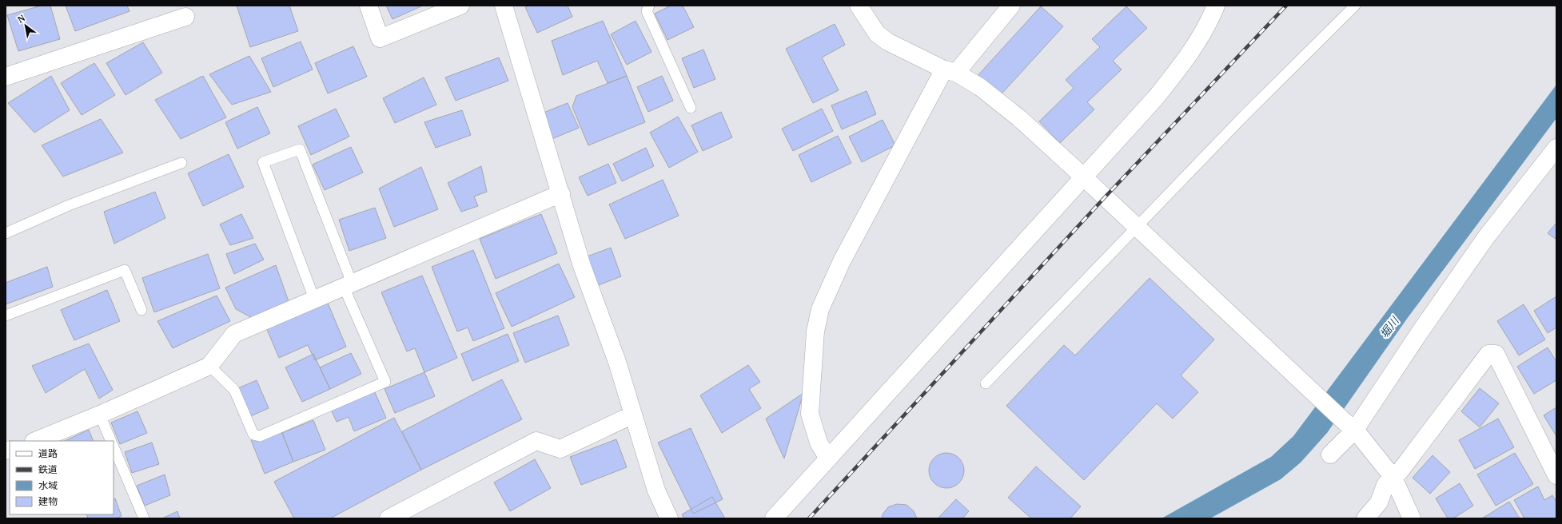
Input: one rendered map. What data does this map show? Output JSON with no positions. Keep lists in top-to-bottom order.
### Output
{
  "water": ["堀川"],
  "legend": [
    "道路",
    "鉄道",
    "水域",
    "建物"
  ],
  "north": "top left"
}
